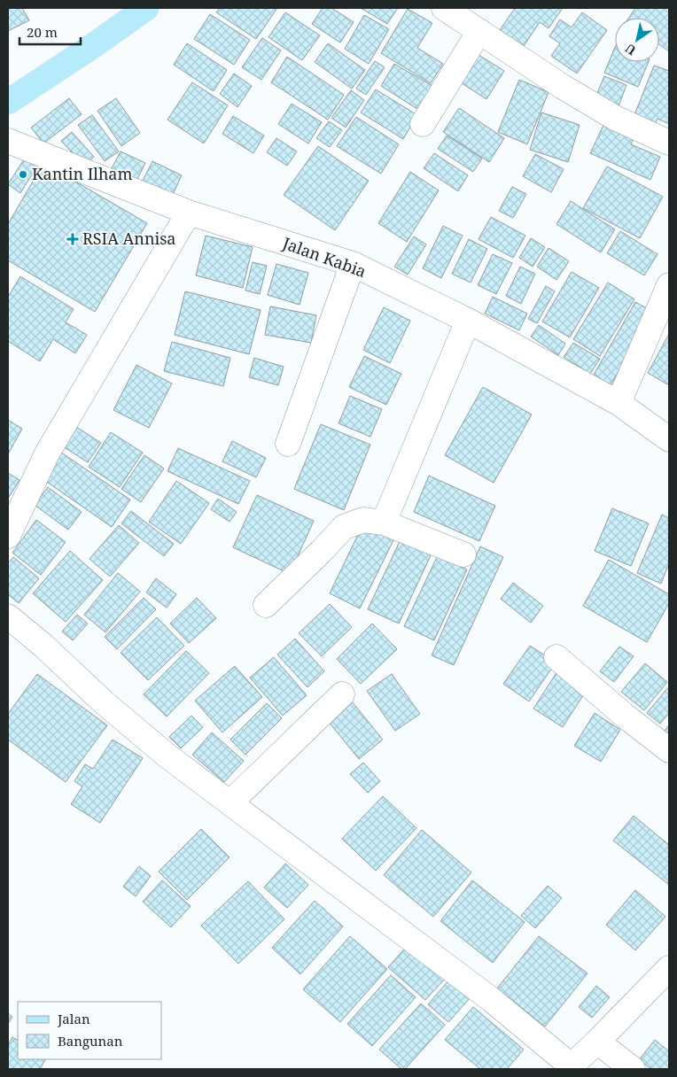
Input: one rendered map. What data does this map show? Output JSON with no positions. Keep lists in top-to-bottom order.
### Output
{
  "streets": {
    "street": ["Jalan Kabia"]
  },
  "places": {
    "other": ["Kantin Ilham"],
    "health": ["RSIA Annisa"]
  },
  "legend": ["Jalan", "Bangunan"],
  "scale_bar": "20 m",
  "north": "bottom left"
}
